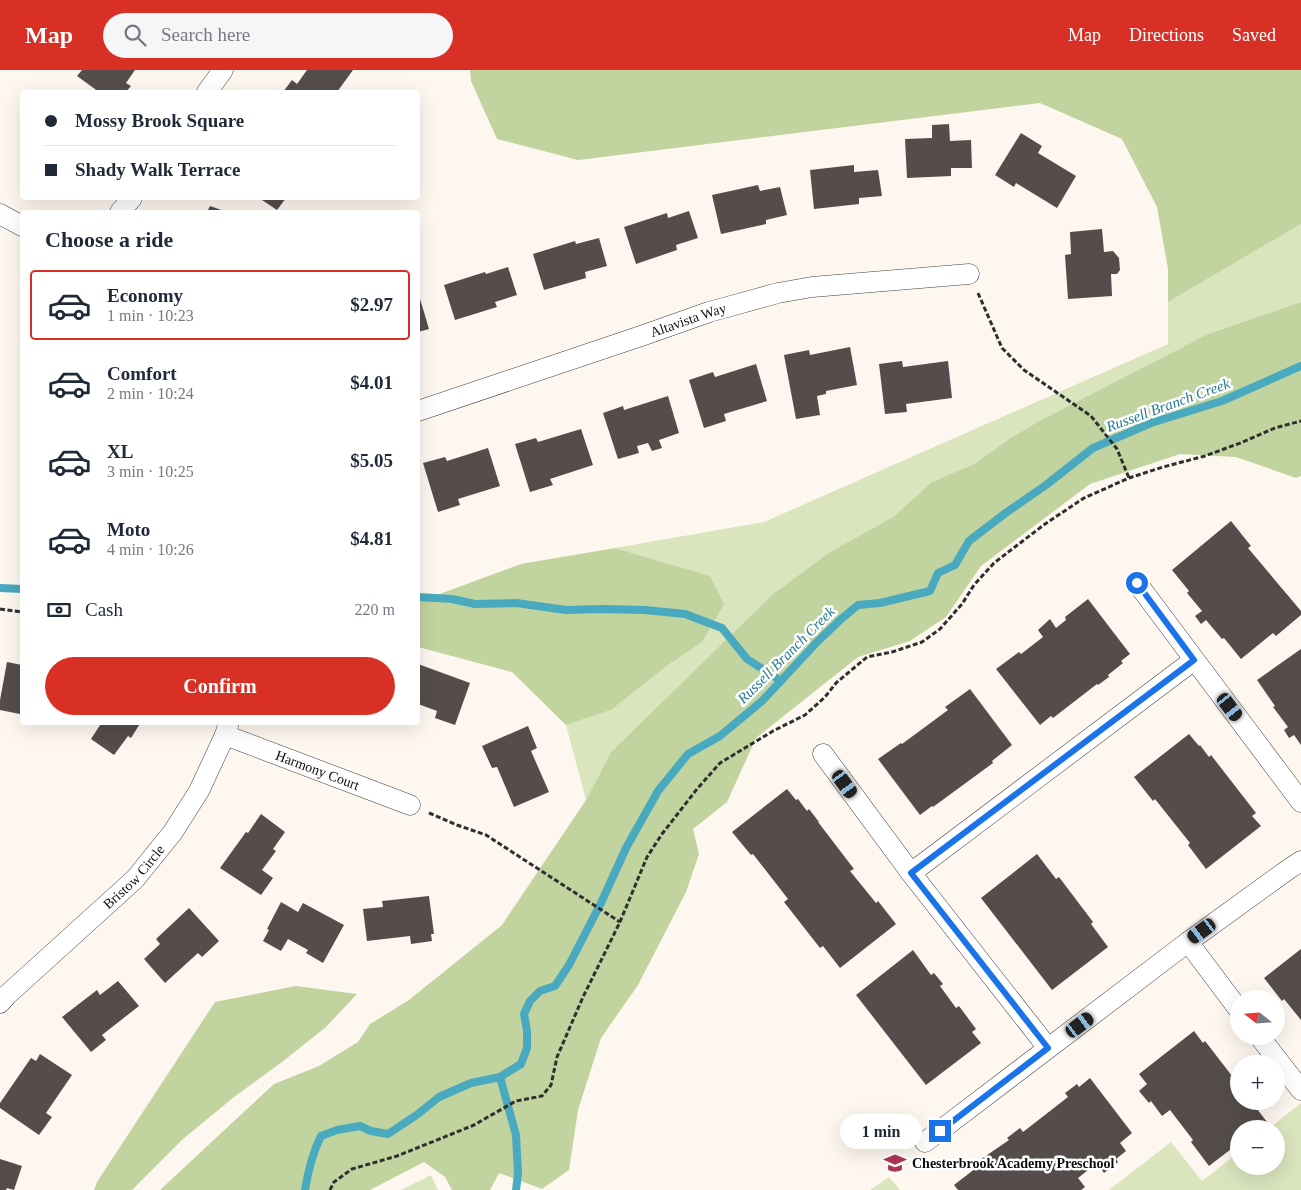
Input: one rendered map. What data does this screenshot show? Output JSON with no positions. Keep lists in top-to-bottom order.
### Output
{
  "streets": {
    "street": ["Altavista Way", "Harmony Court", "Bristow Circle"]
  },
  "crossings": [
    ["Harmony Court", "Bristow Circle"]
  ],
  "water": ["Russell Branch Creek"],
  "places": {
    "school or university": ["Chesterbrook Academy Preschool"]
  },
  "north": "left",
  "page": {
    "header": "Map",
    "search": "Search here",
    "nav": ["Map", "Directions", "Saved"],
    "banner": ["Mossy Brook Square", "Shady Walk Terrace"],
    "heading": "Choose a ride",
    "list": [
      {
        "name": "Economy",
        "note": "1 min · 10:23",
        "value": "$2.97"
      },
      {
        "name": "Comfort",
        "note": "2 min · 10:24",
        "value": "$4.01"
      },
      {
        "name": "XL",
        "note": "3 min · 10:25",
        "value": "$5.05"
      },
      {
        "name": "Moto",
        "note": "4 min · 10:26",
        "value": "$4.81"
      }
    ],
    "pay": ["Cash", "220 m"],
    "buttons": "Confirm",
    "map_buttons": ["+", "−"],
    "bubble": "1 min"
  }
}
